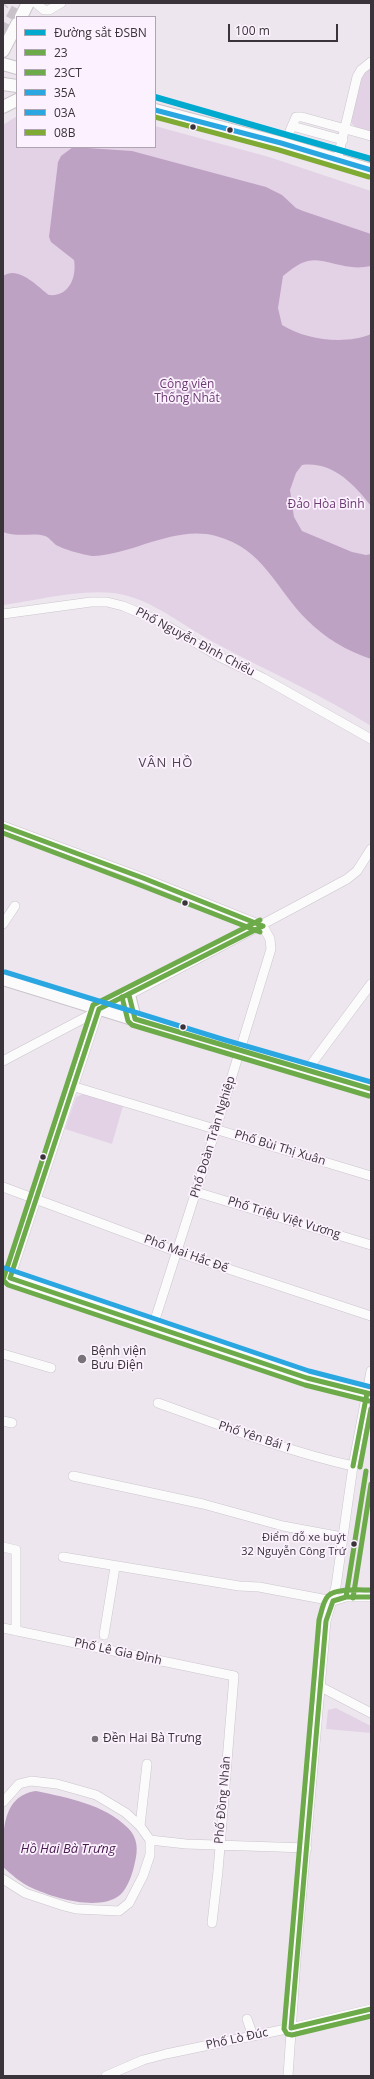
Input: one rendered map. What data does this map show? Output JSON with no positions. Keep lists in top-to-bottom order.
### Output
{
  "streets": {
    "street": [
      "Phố Nguyễn Đình Chiểu",
      "Phố Đoàn Trần Nghiệp",
      "Phố Bùi Thị Xuân",
      "Phố Triệu Việt Vương",
      "Phố Mai Hắc Đế",
      "Phố Yên Bái 1",
      "Phố Lê Gia Đỉnh",
      "Phố Đồng Nhân",
      "Phố Lò Đúc"
    ]
  },
  "crossings": [
    ["Phố Đoàn Trần Nghiệp", "Phố Bùi Thị Xuân"],
    ["Phố Đoàn Trần Nghiệp", "Phố Triệu Việt Vương"],
    ["Phố Đoàn Trần Nghiệp", "Phố Mai Hắc Đế"],
    ["Phố Lê Gia Đỉnh", "Phố Đồng Nhân"]
  ],
  "districts": ["VÂN HỒ"],
  "water": ["Hồ Hai Bà Trưng"],
  "parks": ["Công viên Thống Nhất", "Đảo Hòa Bình"],
  "places": ["Bệnh viện Bưu Điện", "Điểm đỗ xe buýt 32 Nguyễn Công Trứ", "Đền Hai Bà Trưng"],
  "lines": [
    "rail line ĐSBN",
    "transit line 03A",
    "transit line 08B",
    "transit line 23",
    "transit line 23CT",
    "transit line 35A"
  ],
  "legend": [
    "Đường sắt ĐSBN",
    "23",
    "23CT",
    "35A",
    "03A",
    "08B"
  ],
  "scale_bar": "100 m"
}
